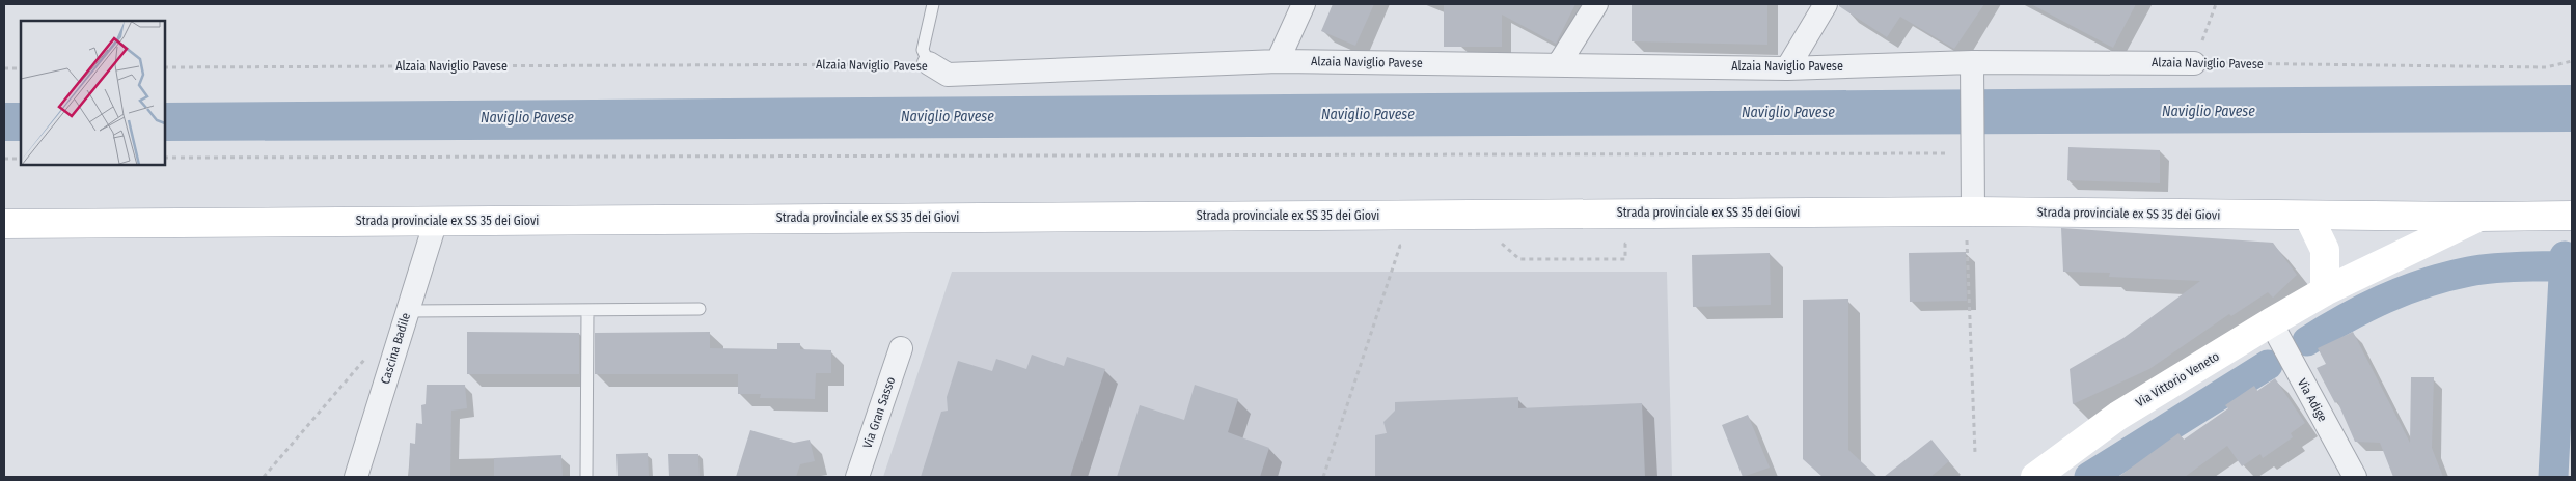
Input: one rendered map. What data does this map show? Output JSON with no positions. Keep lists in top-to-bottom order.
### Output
{
  "streets": {
    "main road": ["Strada provinciale ex SS 35 dei Giovi", "Via Vittorio Veneto"],
    "street": [
      "Alzaia Naviglio Pavese",
      "Cascina Badile",
      "Via Adige",
      "Via Gran Sasso"
    ]
  },
  "crossings": [
    ["Strada provinciale ex SS 35 dei Giovi", "Cascina Badile"],
    ["Strada provinciale ex SS 35 dei Giovi", "Via Vittorio Veneto"],
    ["Via Vittorio Veneto", "Via Adige"]
  ],
  "water": ["Naviglio Pavese"]
}
